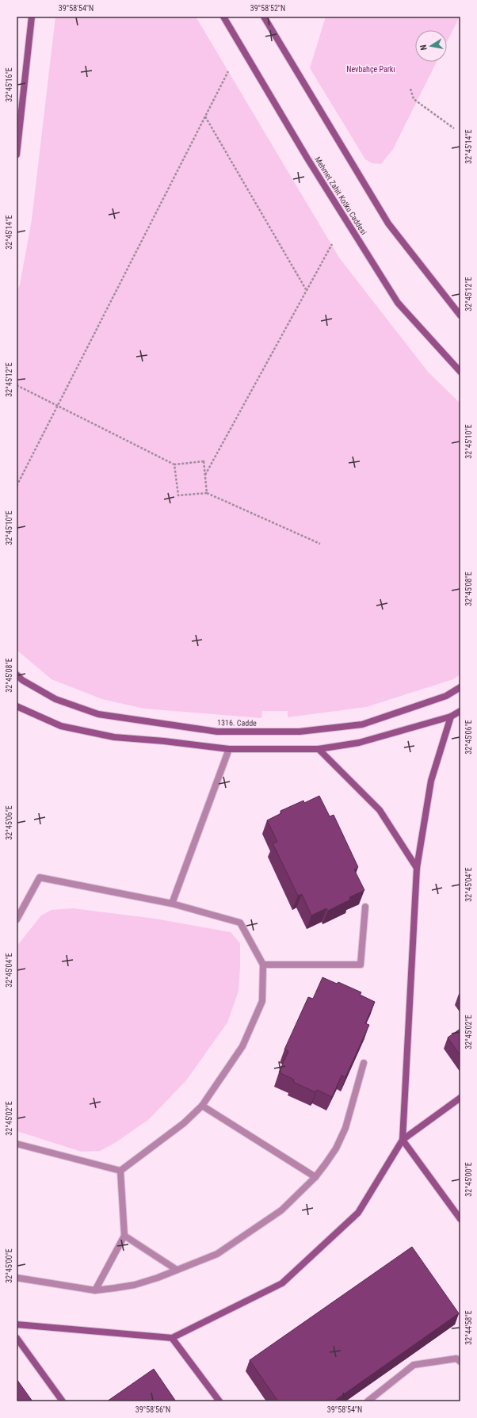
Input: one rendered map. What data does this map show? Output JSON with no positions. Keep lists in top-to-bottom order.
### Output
{
  "streets": {
    "street": ["Mehmet Zahit Kotku Caddesi", "1316. Cadde"]
  },
  "parks": ["Nevbahçe Parkı"],
  "north": "left",
  "coordinates": [
    "39°58'54\"N",
    "39°58'52\"N",
    "32°45'16\"E",
    "32°45'14\"E",
    "32°45'12\"E",
    "32°45'10\"E",
    "32°45'08\"E",
    "32°45'06\"E",
    "32°45'04\"E",
    "32°45'02\"E",
    "32°45'00\"E",
    "32°44'58\"E",
    "39°58'56\"N"
  ]
}
